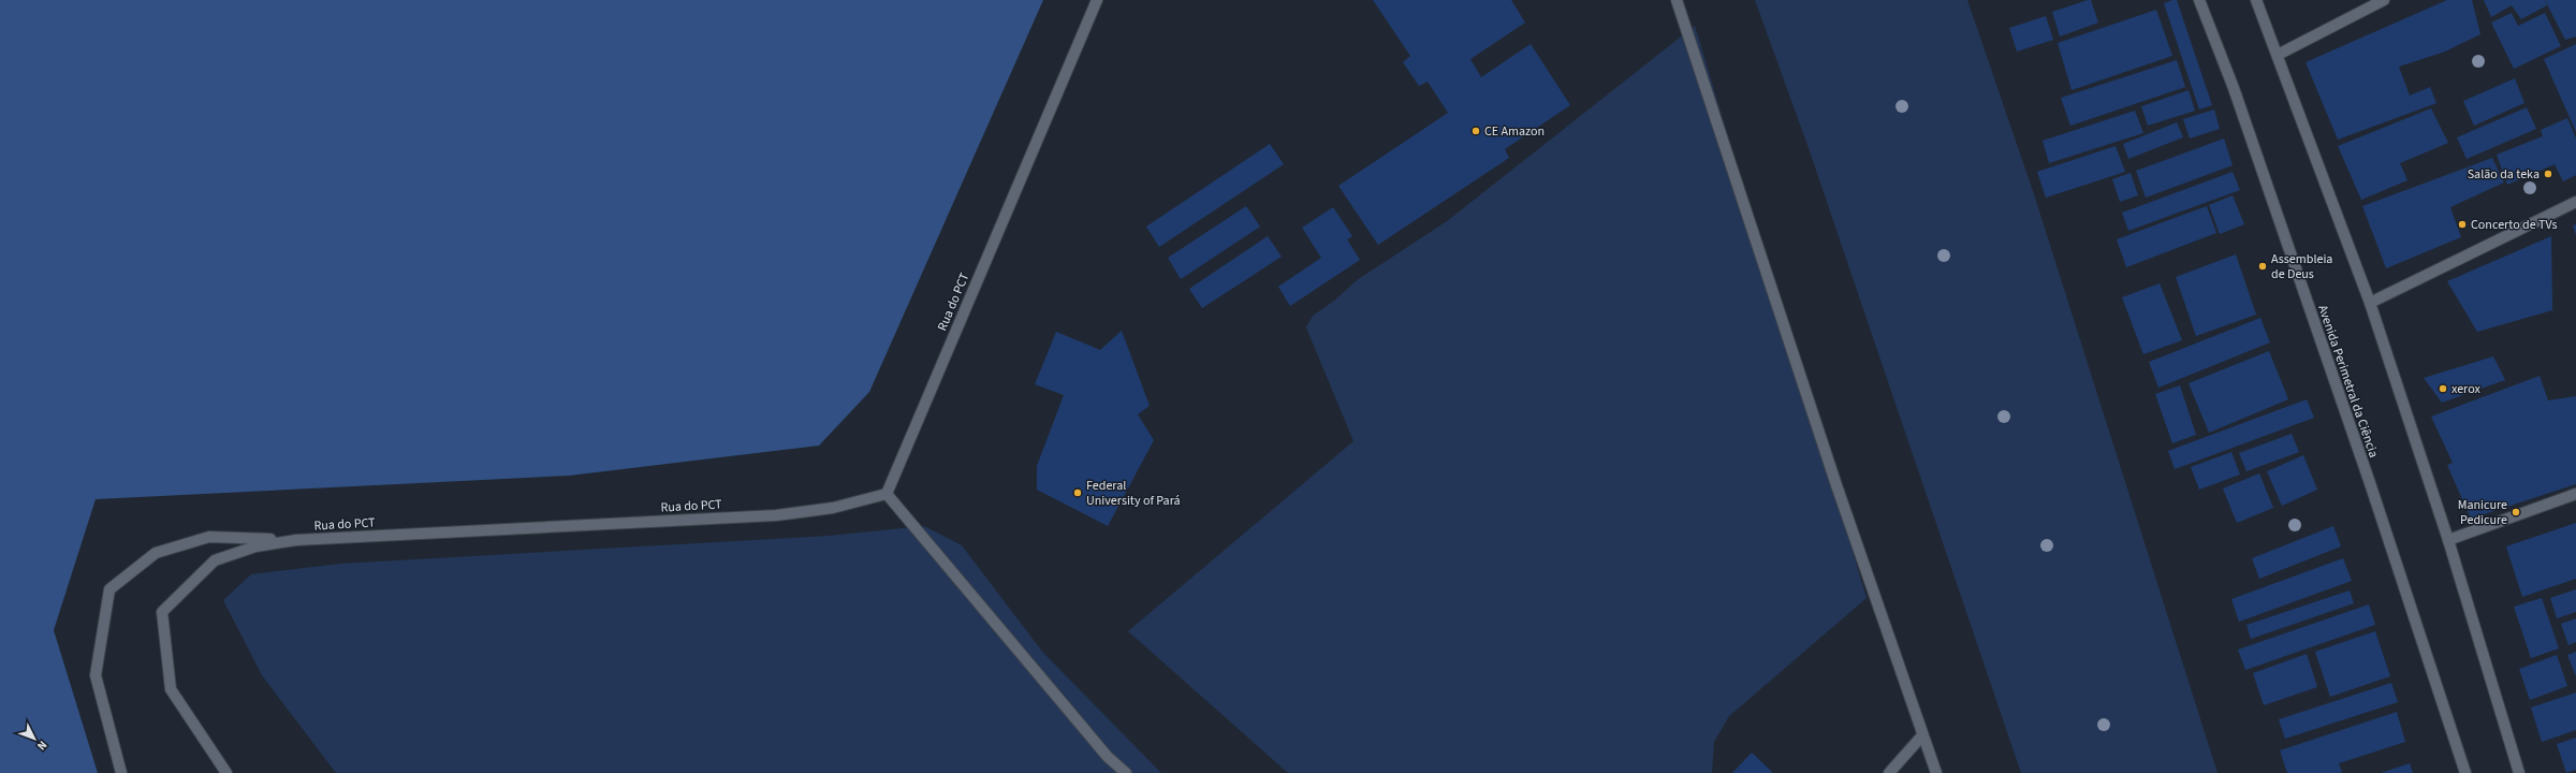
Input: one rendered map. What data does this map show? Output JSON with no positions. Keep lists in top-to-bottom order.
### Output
{
  "streets": {
    "main road": ["Rua do PCT", "Avenida Perimetral da Ciência"]
  },
  "places": [
    "CE Amazon",
    "Salão da teka",
    "Concerto de TVs",
    "Assembleia de Deus",
    "xerox",
    "Federal University of Pará",
    "Manicure Pedicure"
  ],
  "north": "bottom right"
}
